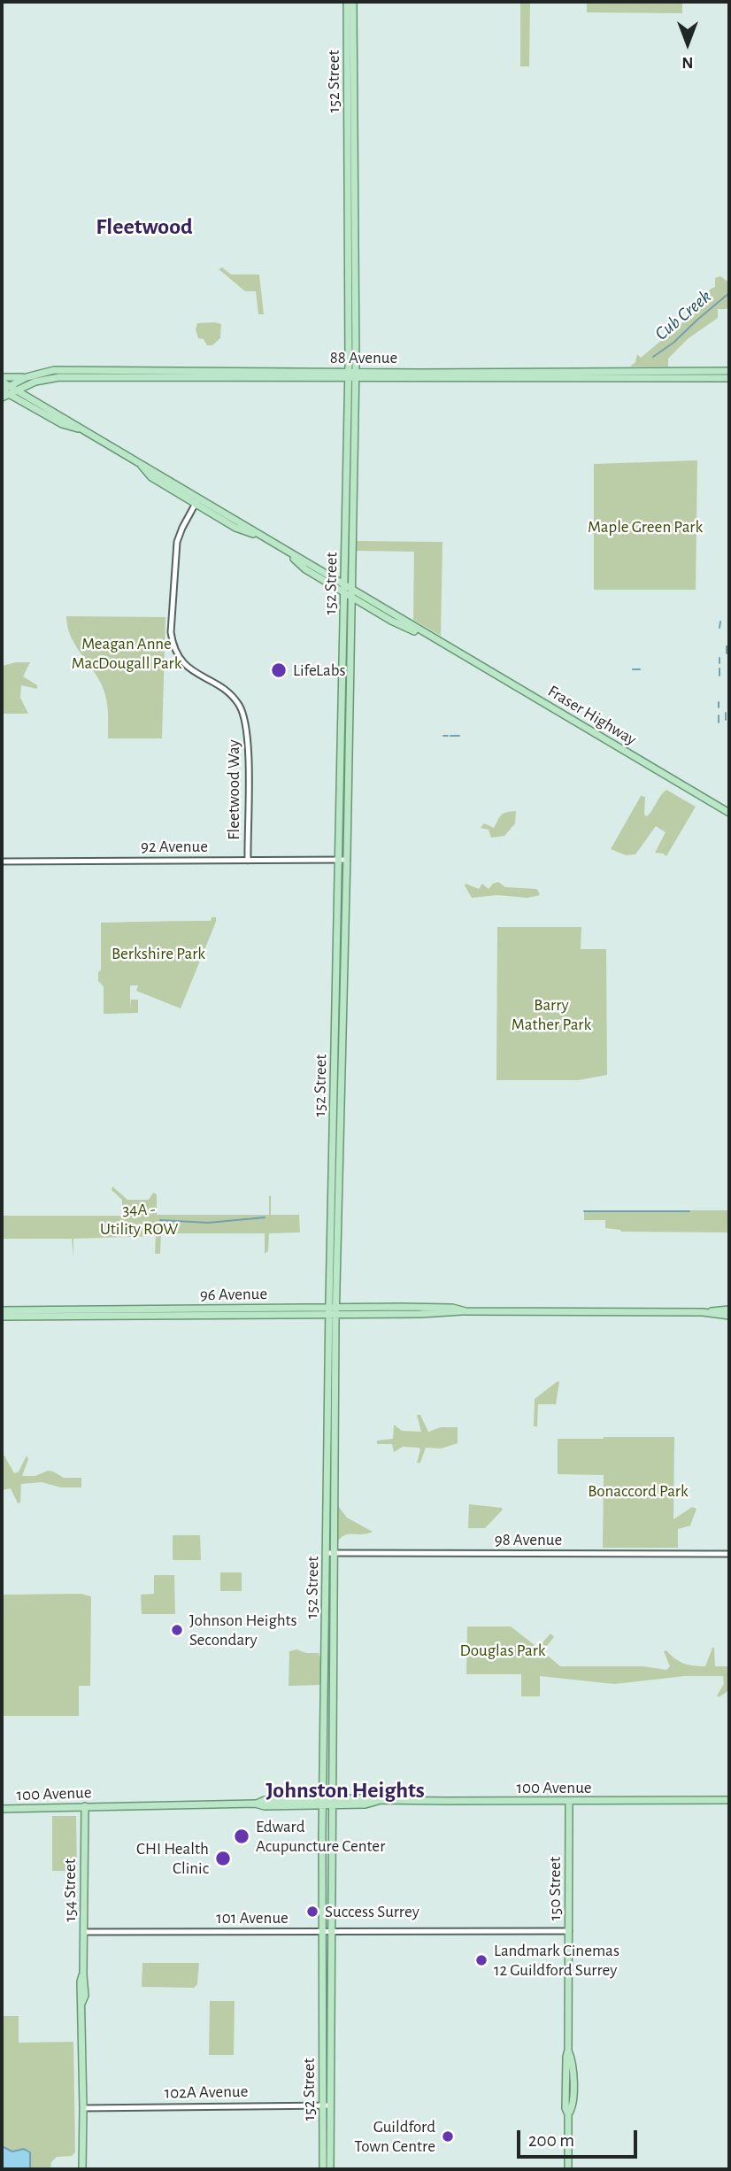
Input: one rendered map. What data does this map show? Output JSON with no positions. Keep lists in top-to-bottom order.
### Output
{
  "streets": {
    "main road": [
      "152 Street",
      "88 Avenue",
      "Fraser Highway",
      "96 Avenue",
      "100 Avenue",
      "150 Street",
      "154 Street"
    ],
    "street": [
      "Fleetwood Way",
      "92 Avenue",
      "98 Avenue",
      "101 Avenue",
      "102A Avenue"
    ]
  },
  "crossings": [
    ["152 Street", "88 Avenue"],
    ["152 Street", "Fraser Highway"],
    ["152 Street", "92 Avenue"],
    ["152 Street", "96 Avenue"],
    ["152 Street", "98 Avenue"],
    ["152 Street", "100 Avenue"],
    ["152 Street", "101 Avenue"],
    ["152 Street", "102A Avenue"],
    ["88 Avenue", "Fraser Highway"],
    ["Fraser Highway", "Fleetwood Way"],
    ["Fleetwood Way", "92 Avenue"],
    ["100 Avenue", "150 Street"],
    ["100 Avenue", "154 Street"],
    ["150 Street", "101 Avenue"],
    ["154 Street", "101 Avenue"],
    ["154 Street", "102A Avenue"]
  ],
  "districts": ["Fleetwood", "Johnston Heights"],
  "water": ["Cub Creek"],
  "parks": [
    "Maple Green Park",
    "Meagan Anne MacDougall Park",
    "Berkshire Park",
    "Barry Mather Park",
    "34A - Utility ROW",
    "Bonaccord Park",
    "Douglas Park"
  ],
  "places": [
    "LifeLabs",
    "Johnson Heights Secondary",
    "Edward Acupuncture Center",
    "CHI Health Clinic",
    "Success Surrey",
    "Landmark Cinemas 12 Guildford Surrey",
    "Guildford Town Centre"
  ],
  "scale_bar": "200 m",
  "north": "bottom"
}
